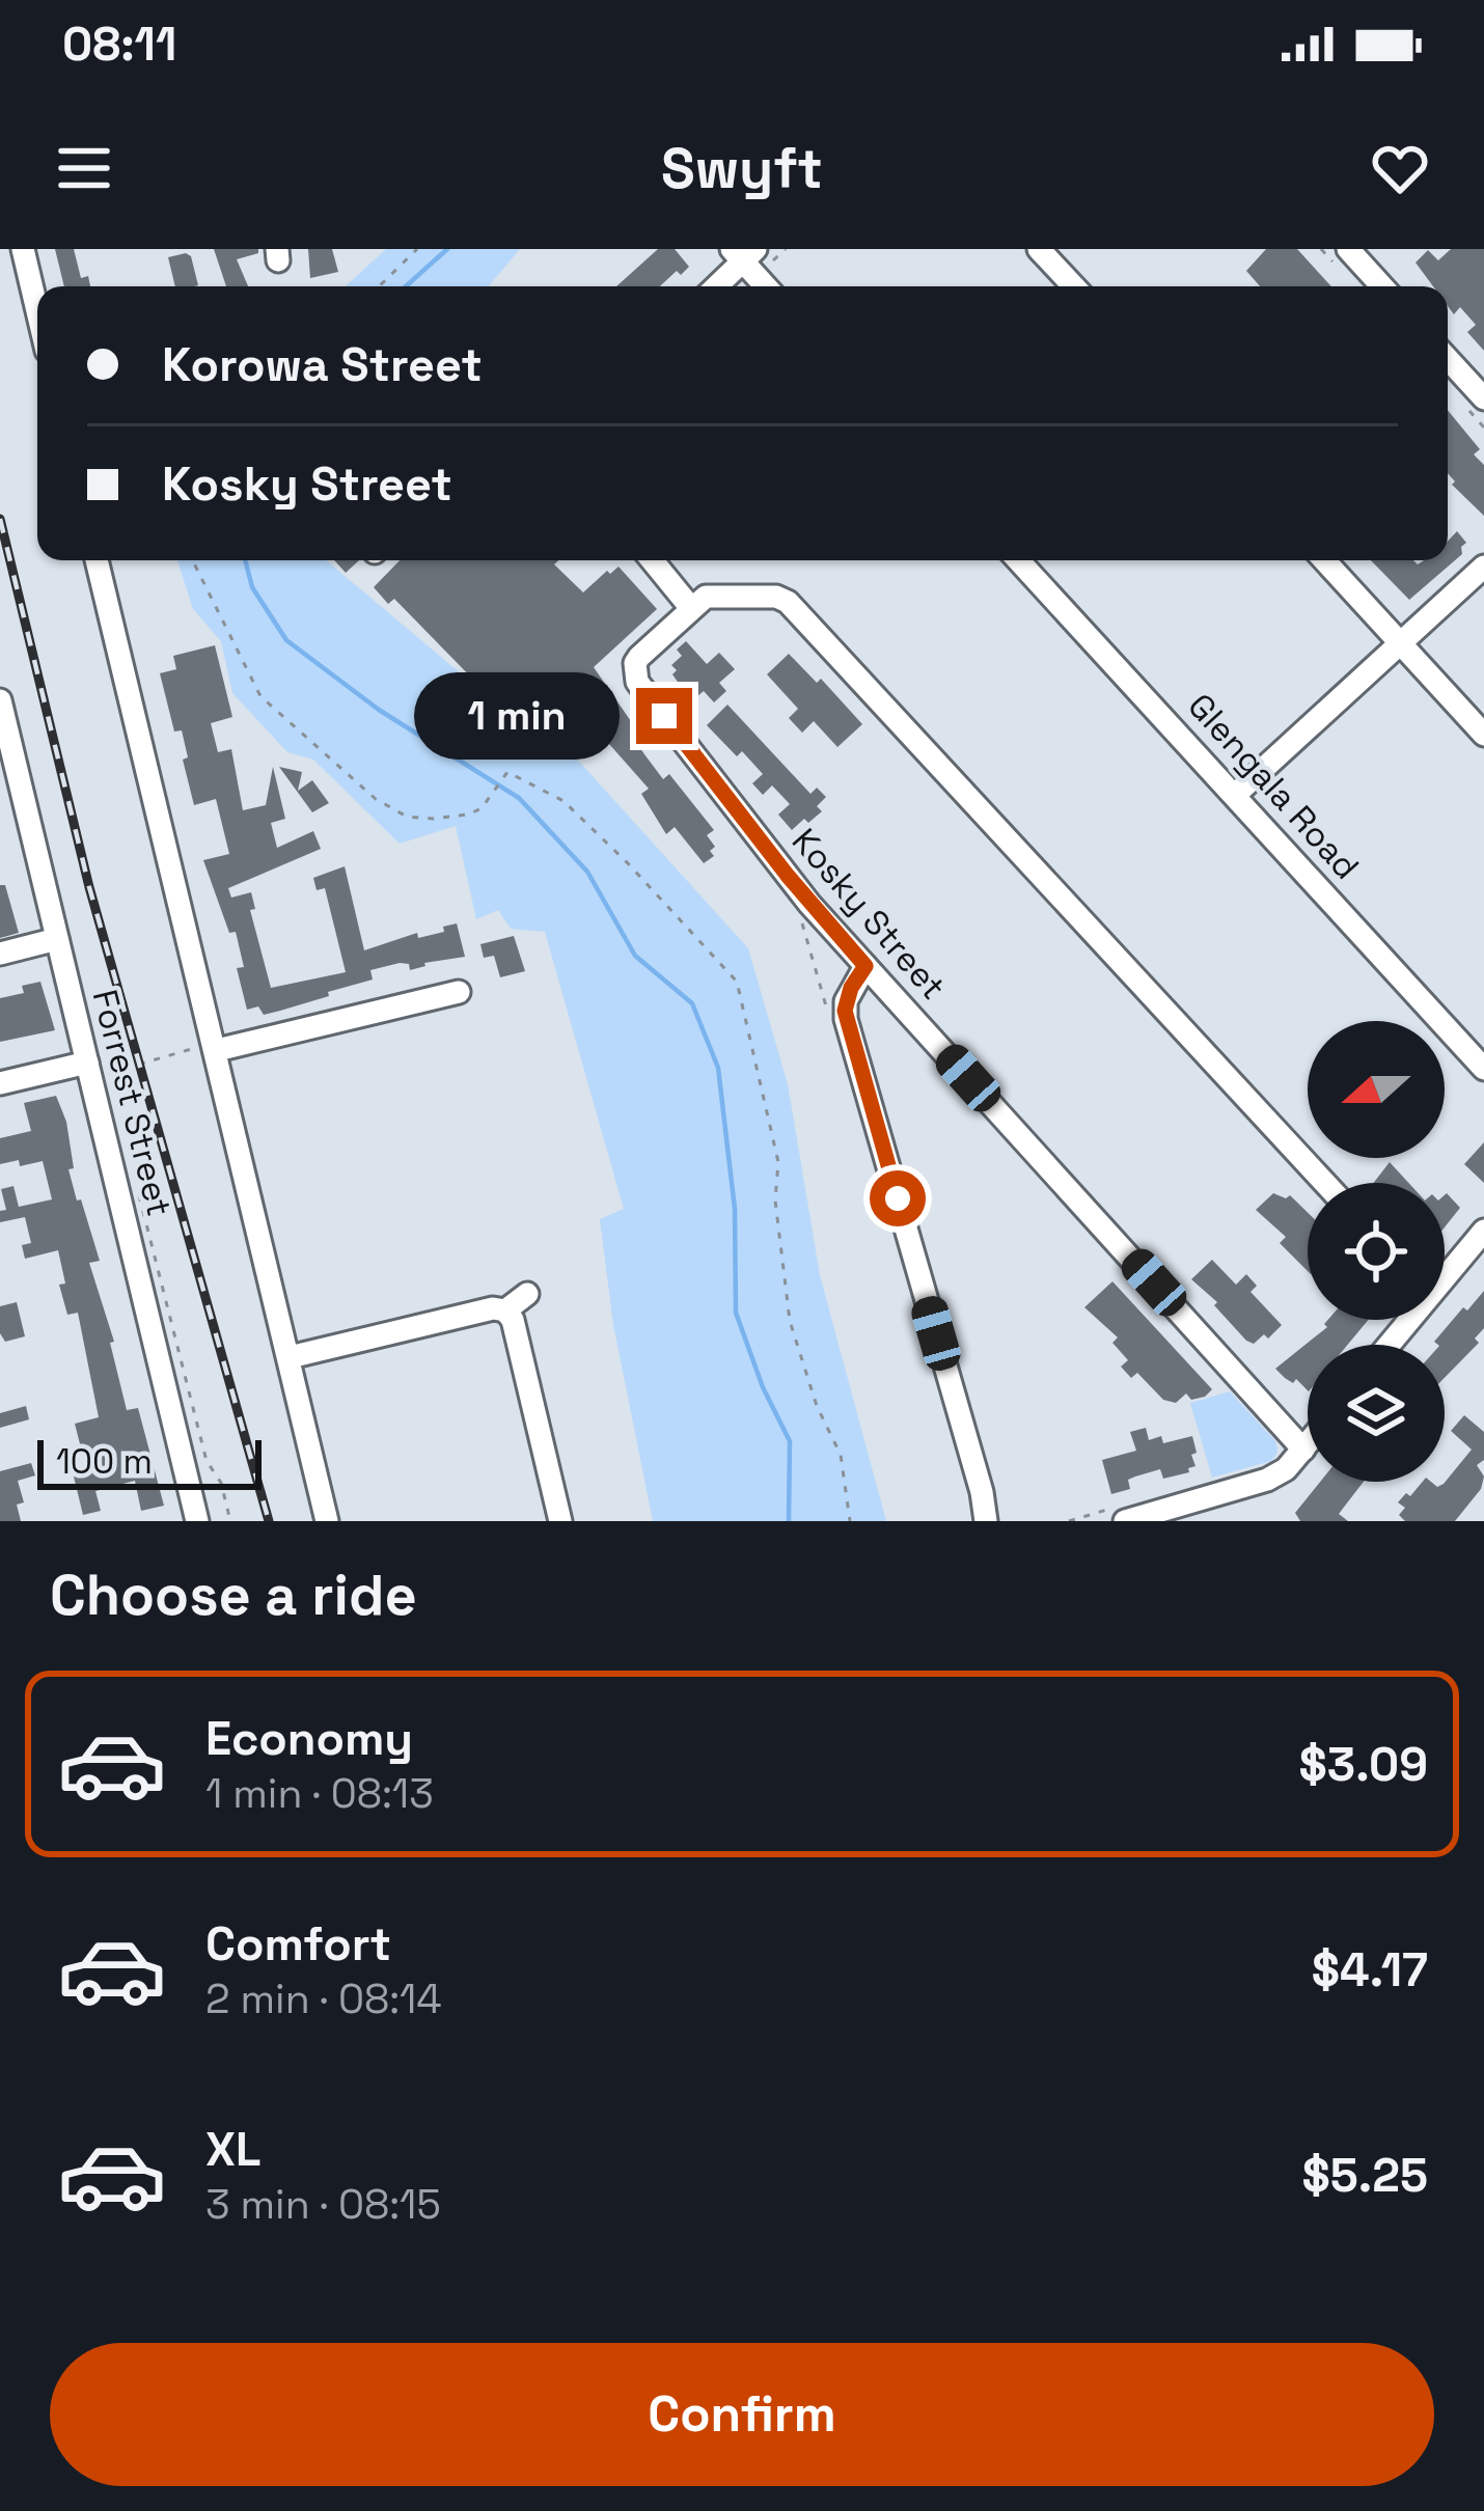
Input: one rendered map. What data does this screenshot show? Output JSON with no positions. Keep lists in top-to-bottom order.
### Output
{
  "streets": {
    "street": ["Glengala Road", "Kosky Street", "Forrest Street"]
  },
  "scale_bar": "100 m",
  "north": "left",
  "page": {
    "status": "08:11",
    "header": "Swyft",
    "banner": ["Korowa Street", "Kosky Street"],
    "bubble": "1 min",
    "scale": "100 m",
    "heading": "Choose a ride",
    "list": [
      {
        "name": "Economy",
        "note": "1 min · 08:13",
        "value": "$3.09"
      },
      {
        "name": "Comfort",
        "note": "2 min · 08:14",
        "value": "$4.17"
      },
      {
        "name": "XL",
        "note": "3 min · 08:15",
        "value": "$5.25"
      }
    ],
    "buttons": "Confirm"
  }
}
